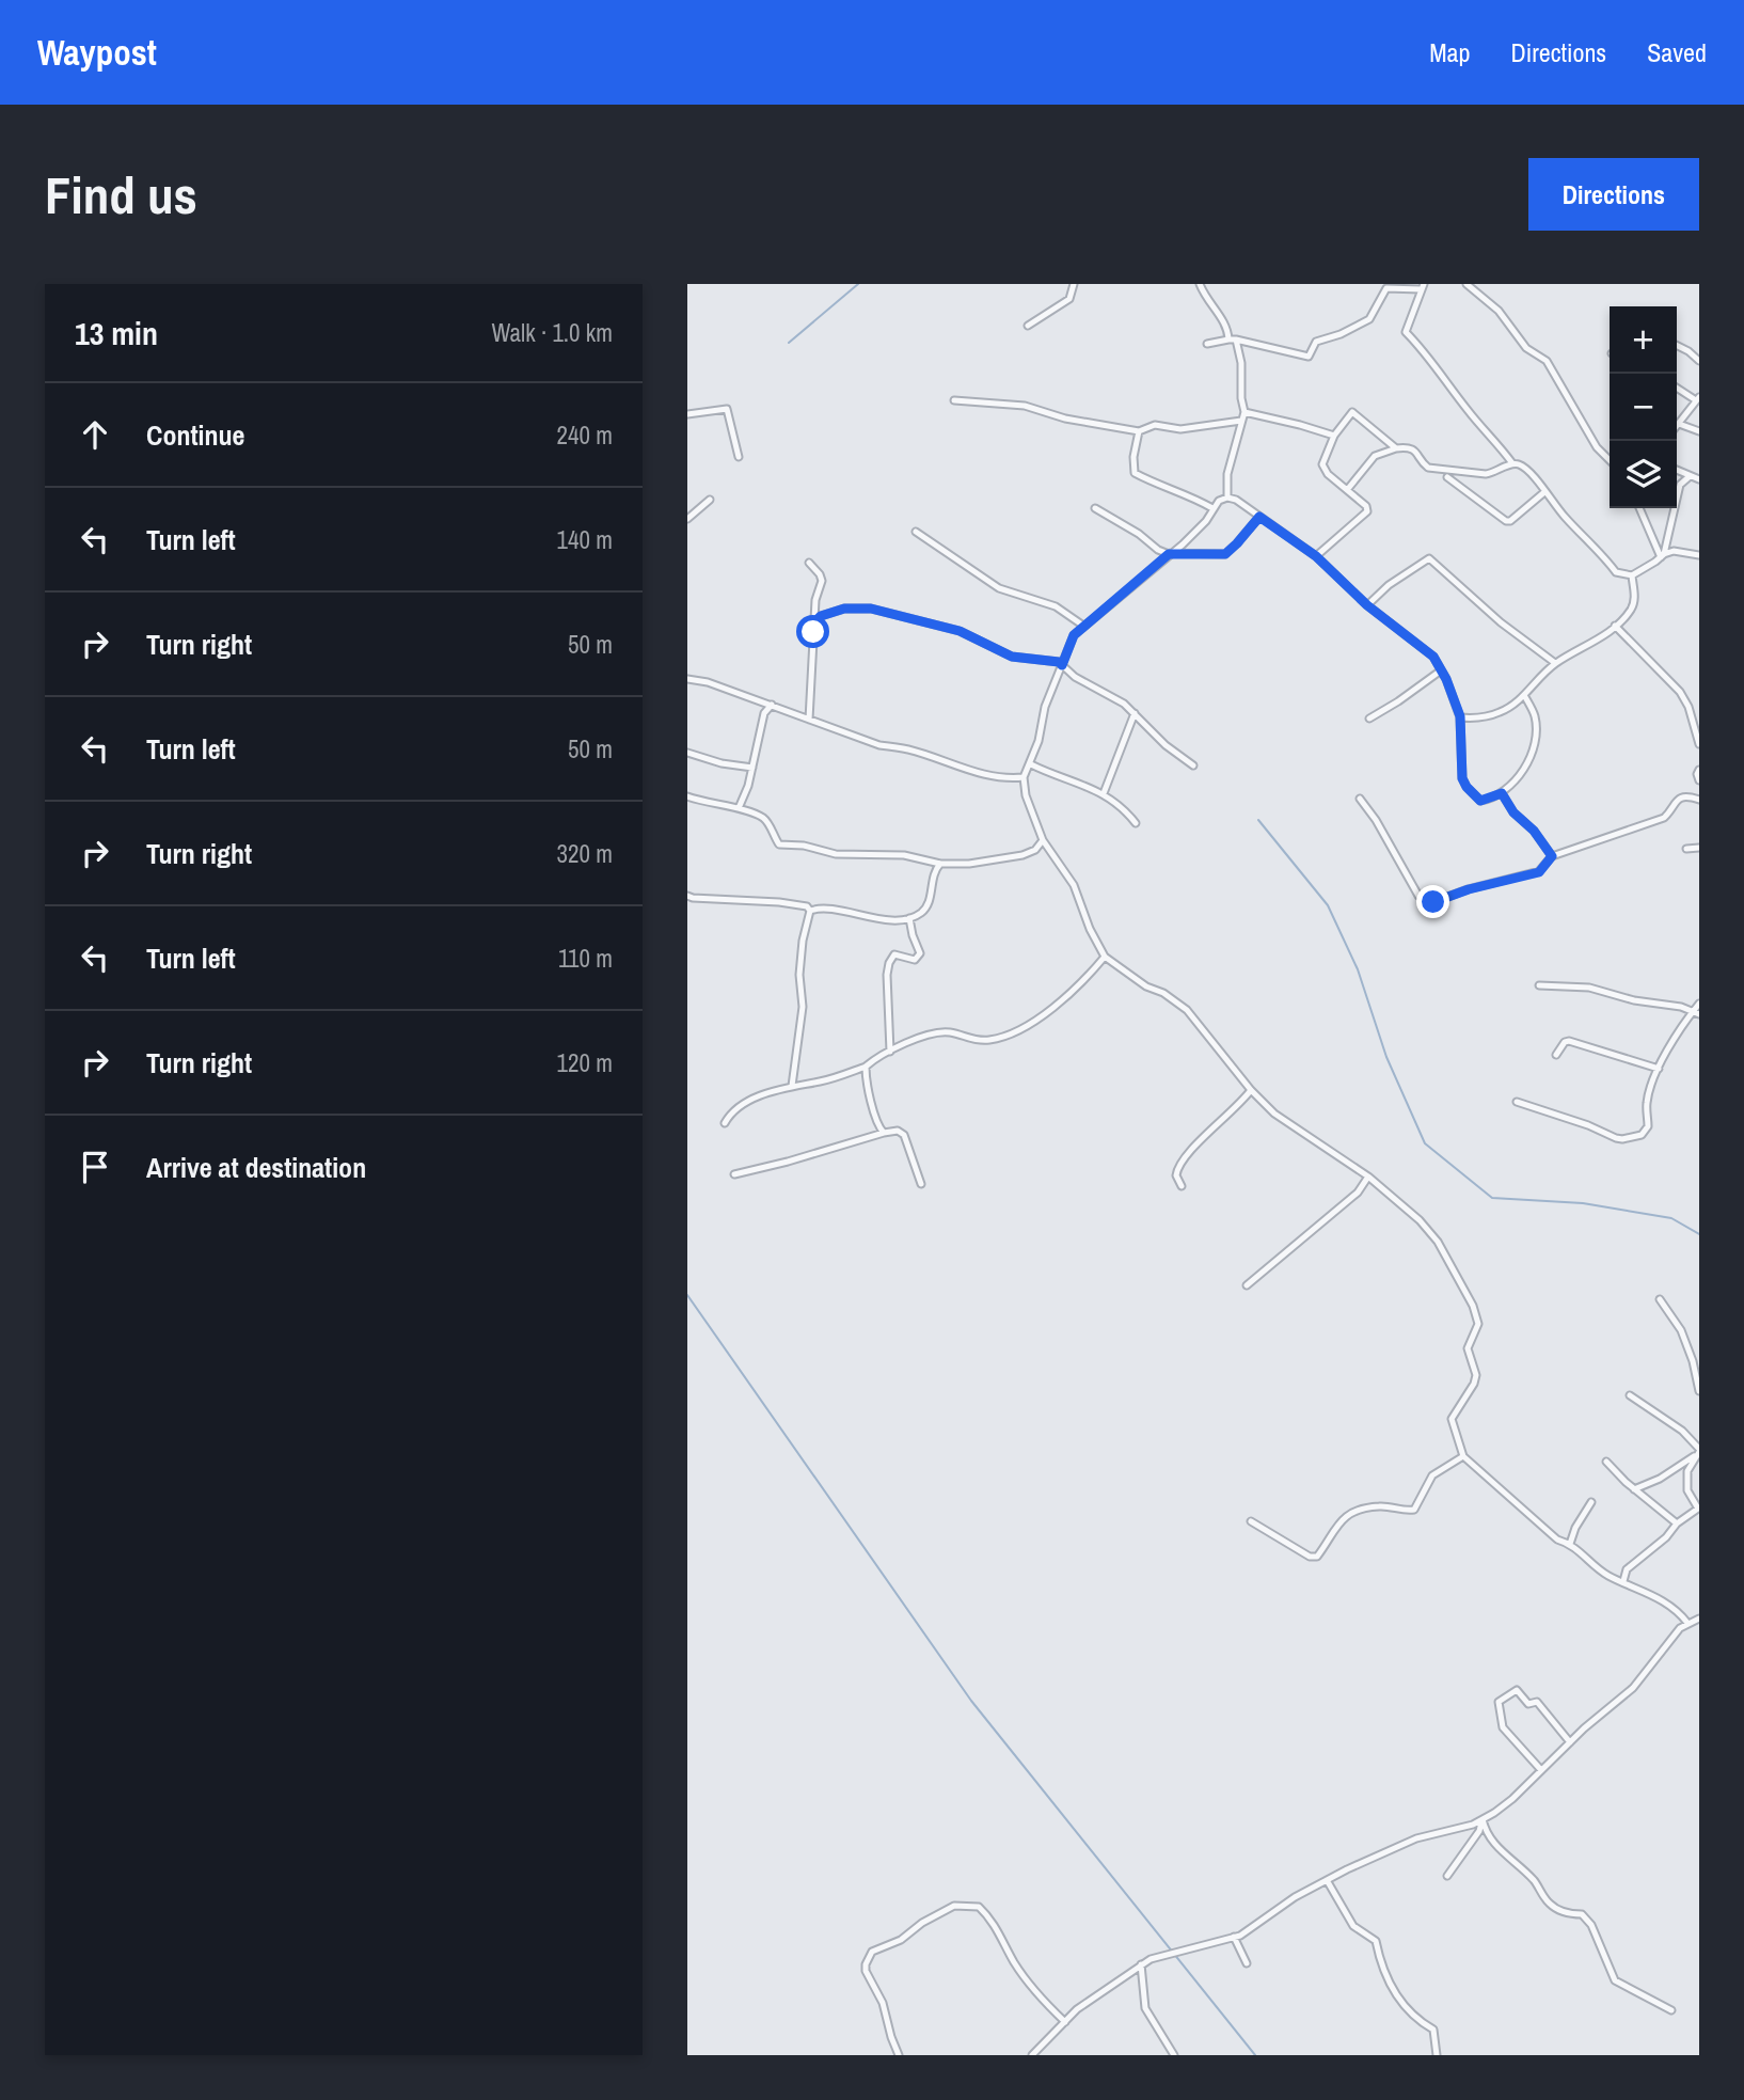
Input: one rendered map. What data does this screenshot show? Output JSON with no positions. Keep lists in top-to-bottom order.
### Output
{
  "page": {
    "header": "Waypost",
    "nav": ["Map", "Directions", "Saved"],
    "buttons": "Directions",
    "title": "Find us",
    "heading": ["13 min", "Walk · 1.0 km"],
    "map_buttons": ["+", "−"],
    "list": [
      ["Continue", "240 m"],
      ["Turn left", "140 m"],
      ["Turn right", "50 m"],
      ["Turn left", "50 m"],
      ["Turn right", "320 m"],
      ["Turn left", "110 m"],
      ["Turn right", "120 m"],
      "Arrive at destination"
    ]
  }
}
